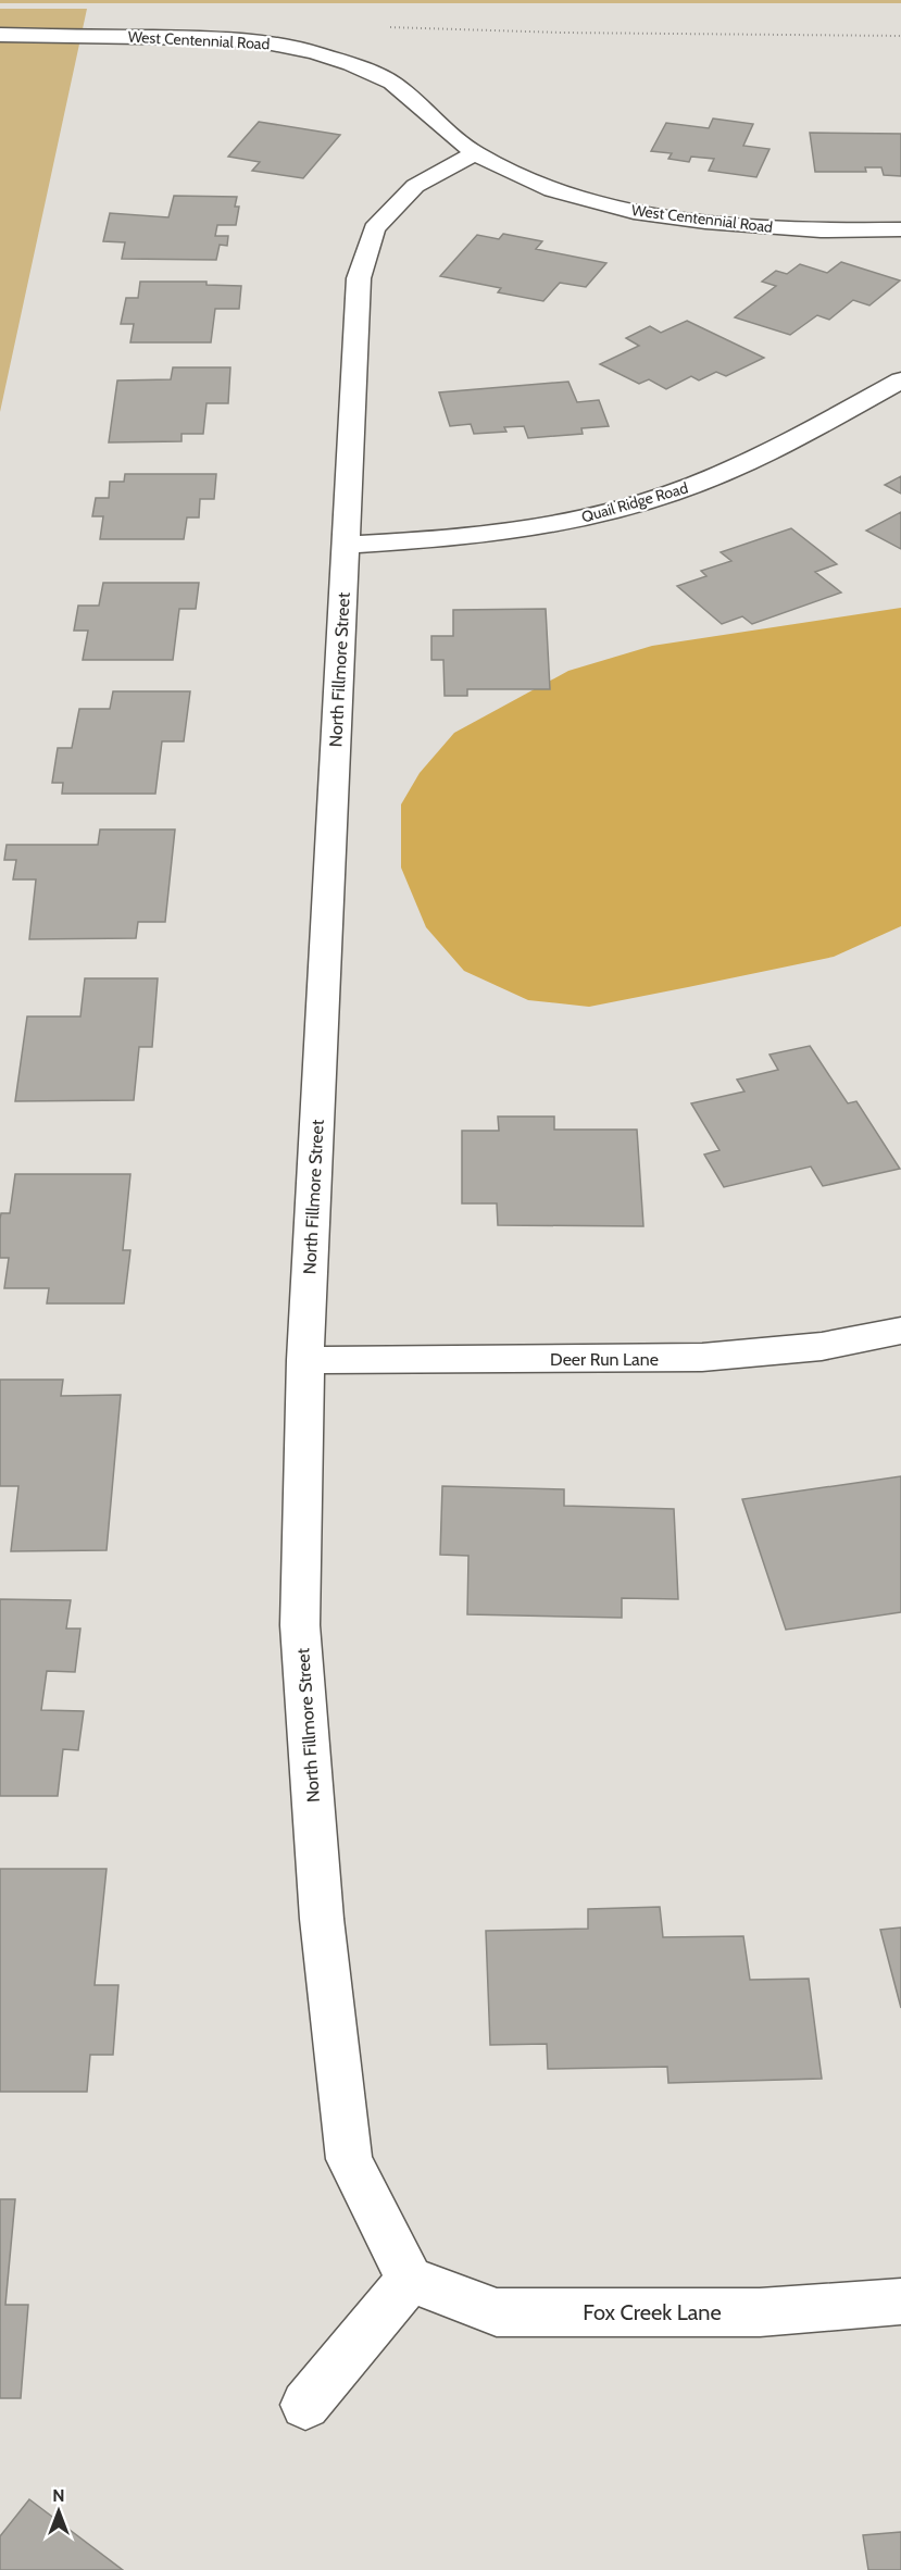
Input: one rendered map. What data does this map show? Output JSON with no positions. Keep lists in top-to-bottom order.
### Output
{
  "streets": {
    "street": [
      "West Centennial Road",
      "Quail Ridge Road",
      "North Fillmore Street",
      "Deer Run Lane",
      "Fox Creek Lane"
    ]
  },
  "crossings": [
    ["West Centennial Road", "North Fillmore Street"],
    ["Quail Ridge Road", "North Fillmore Street"],
    ["North Fillmore Street", "Deer Run Lane"],
    ["North Fillmore Street", "Fox Creek Lane"]
  ],
  "north": "top"
}
